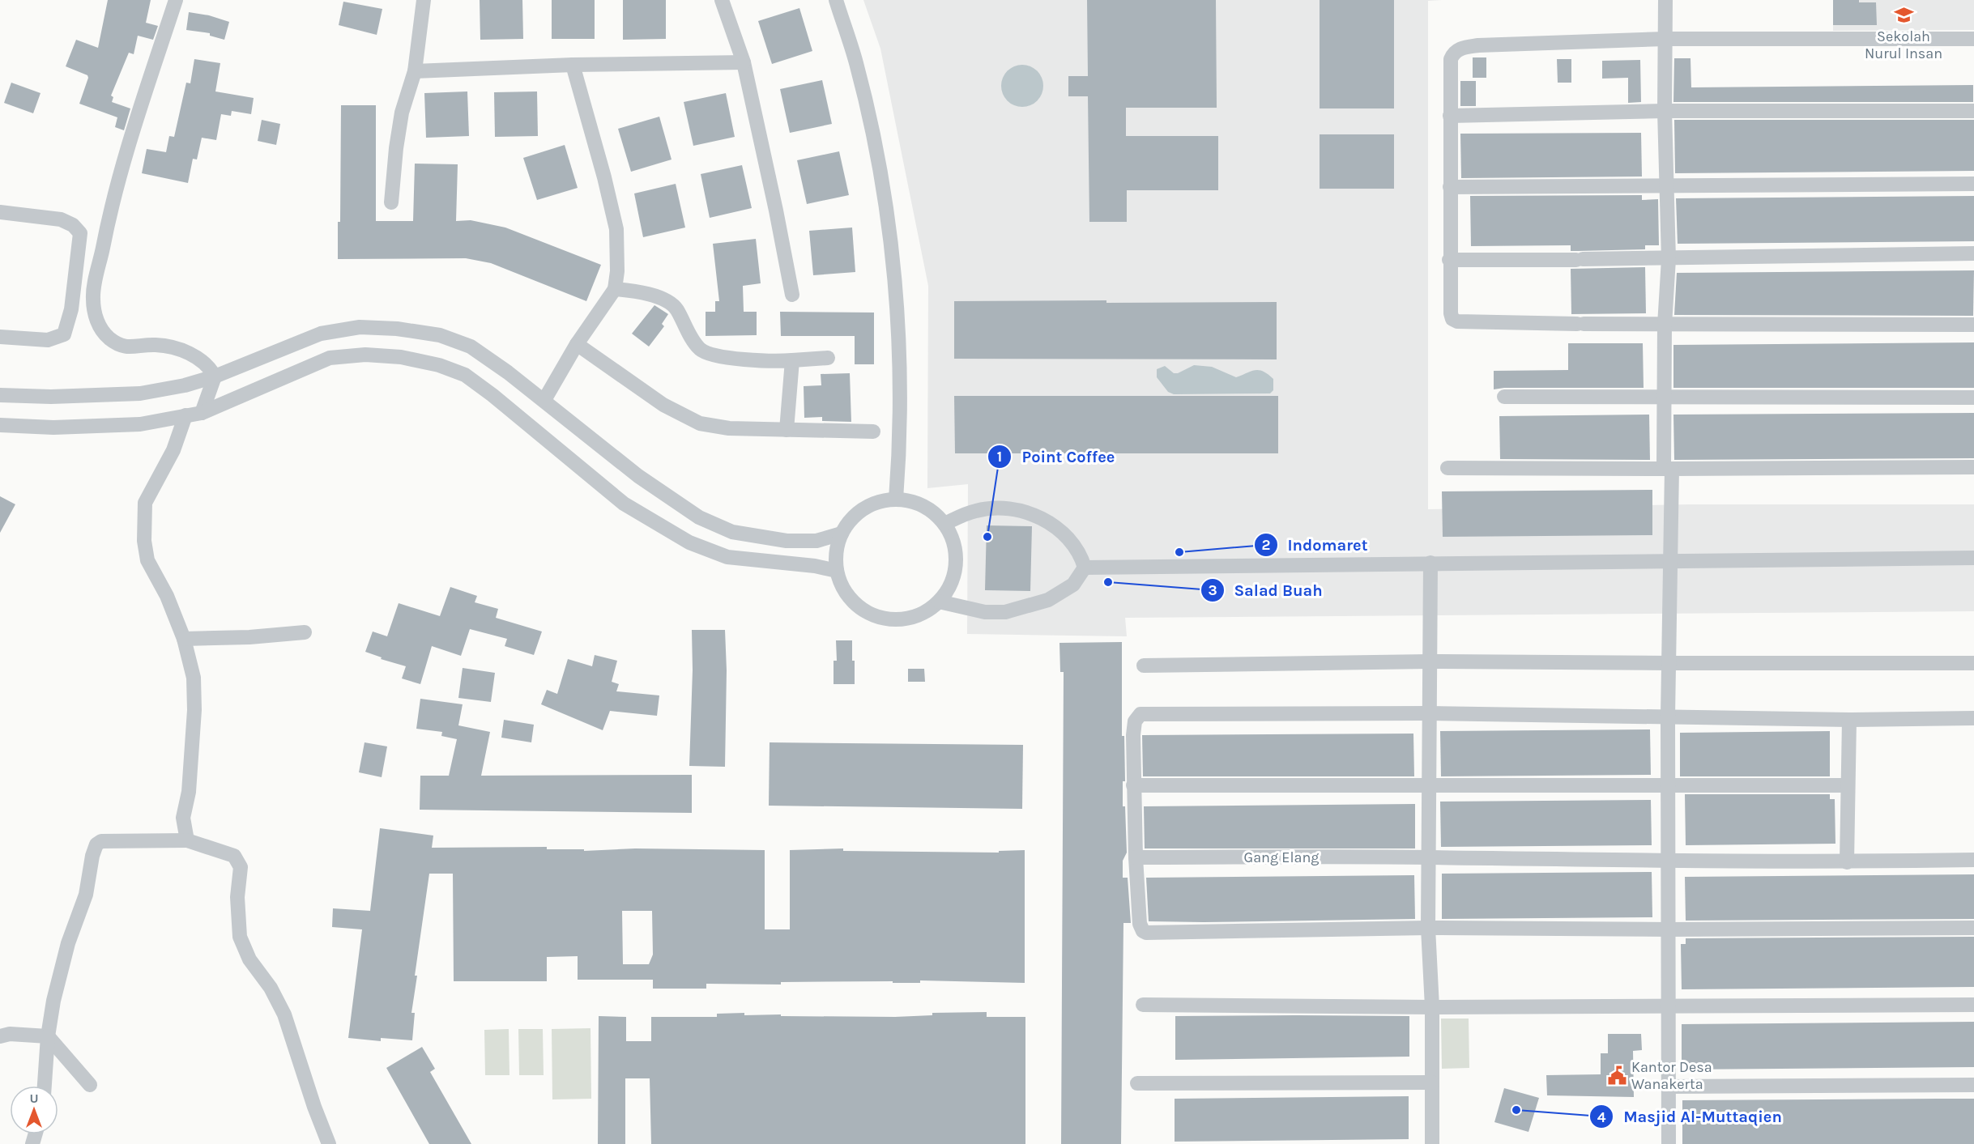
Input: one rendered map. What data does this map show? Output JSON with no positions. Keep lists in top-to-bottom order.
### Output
{
  "streets": {
    "street": ["Gang Elang"]
  },
  "places": {
    "school or university": ["Sekolah Nurul Insan"],
    "other": [
      "Point Coffee",
      "Indomaret",
      "Salad Buah",
      "Masjid Al-Muttaqien"
    ],
    "public building": ["Kantor Desa Wanakerta"]
  },
  "north": "top"
}
